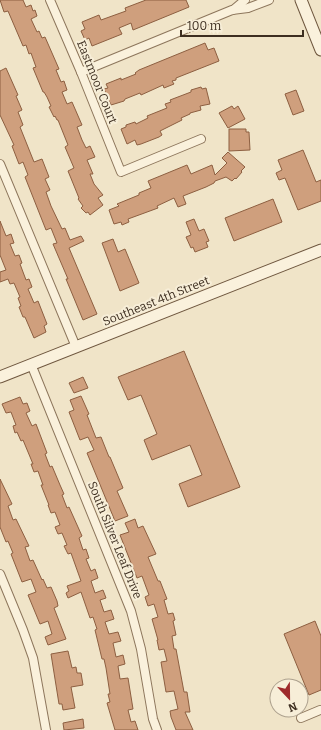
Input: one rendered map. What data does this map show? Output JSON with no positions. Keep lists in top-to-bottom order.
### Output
{
  "streets": {
    "main road": ["Southeast 4th Street"],
    "street": ["Eastmoor Court", "South Silver Leaf Drive"]
  },
  "crossings": [
    ["Southeast 4th Street", "South Silver Leaf Drive"]
  ],
  "scale_bar": "100 m",
  "north": "bottom"
}
